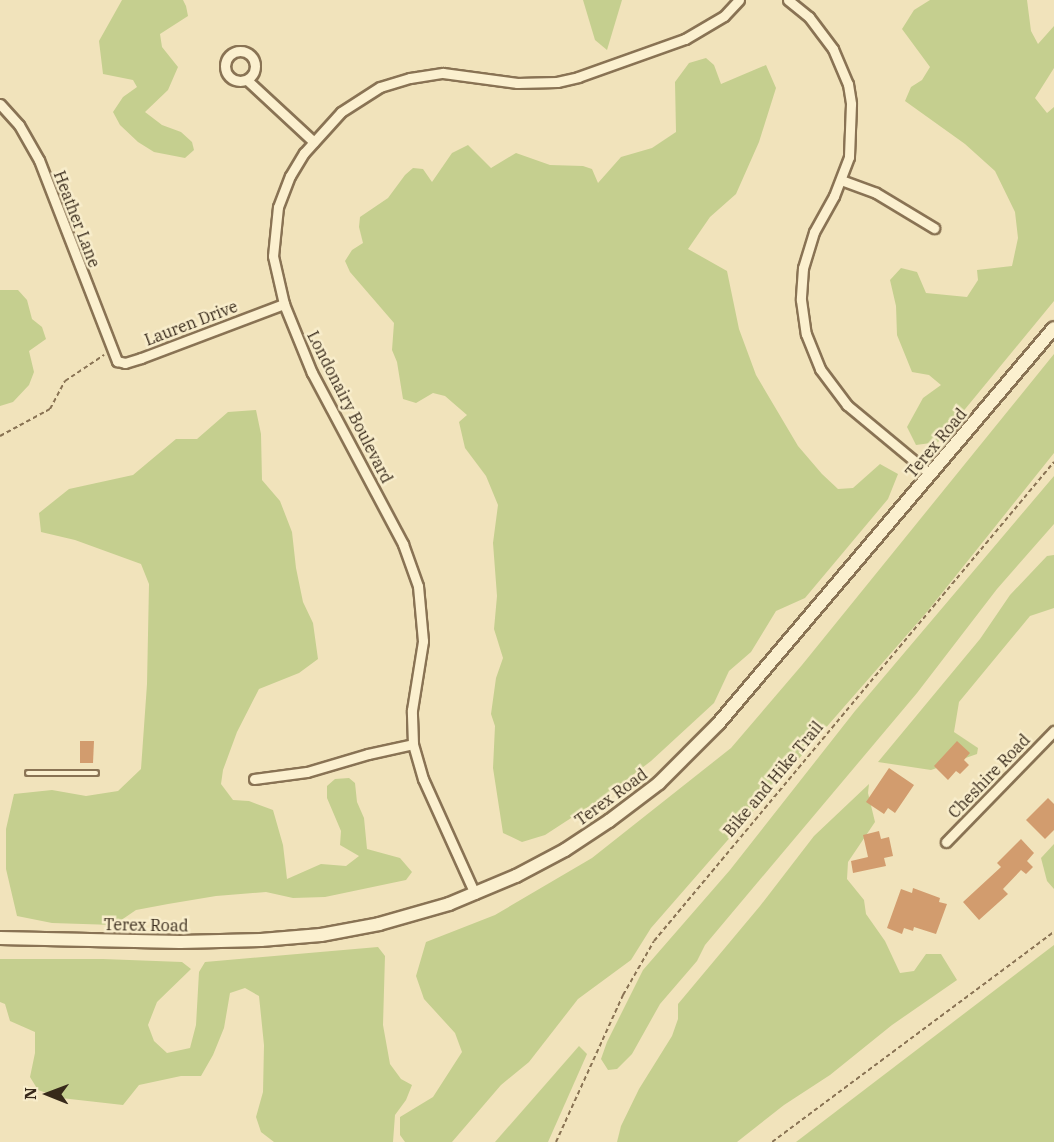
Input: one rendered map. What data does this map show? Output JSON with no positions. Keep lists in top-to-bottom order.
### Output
{
  "streets": {
    "main road": ["Terex Road"],
    "street": [
      "Heather Lane",
      "Lauren Drive",
      "Londonairy Boulevard",
      "Cheshire Road"
    ],
    "path": ["Bike and Hike Trail"]
  },
  "crossings": [
    ["Heather Lane", "Lauren Drive"],
    ["Lauren Drive", "Londonairy Boulevard"],
    ["Londonairy Boulevard", "Terex Road"]
  ],
  "north": "left"
}
